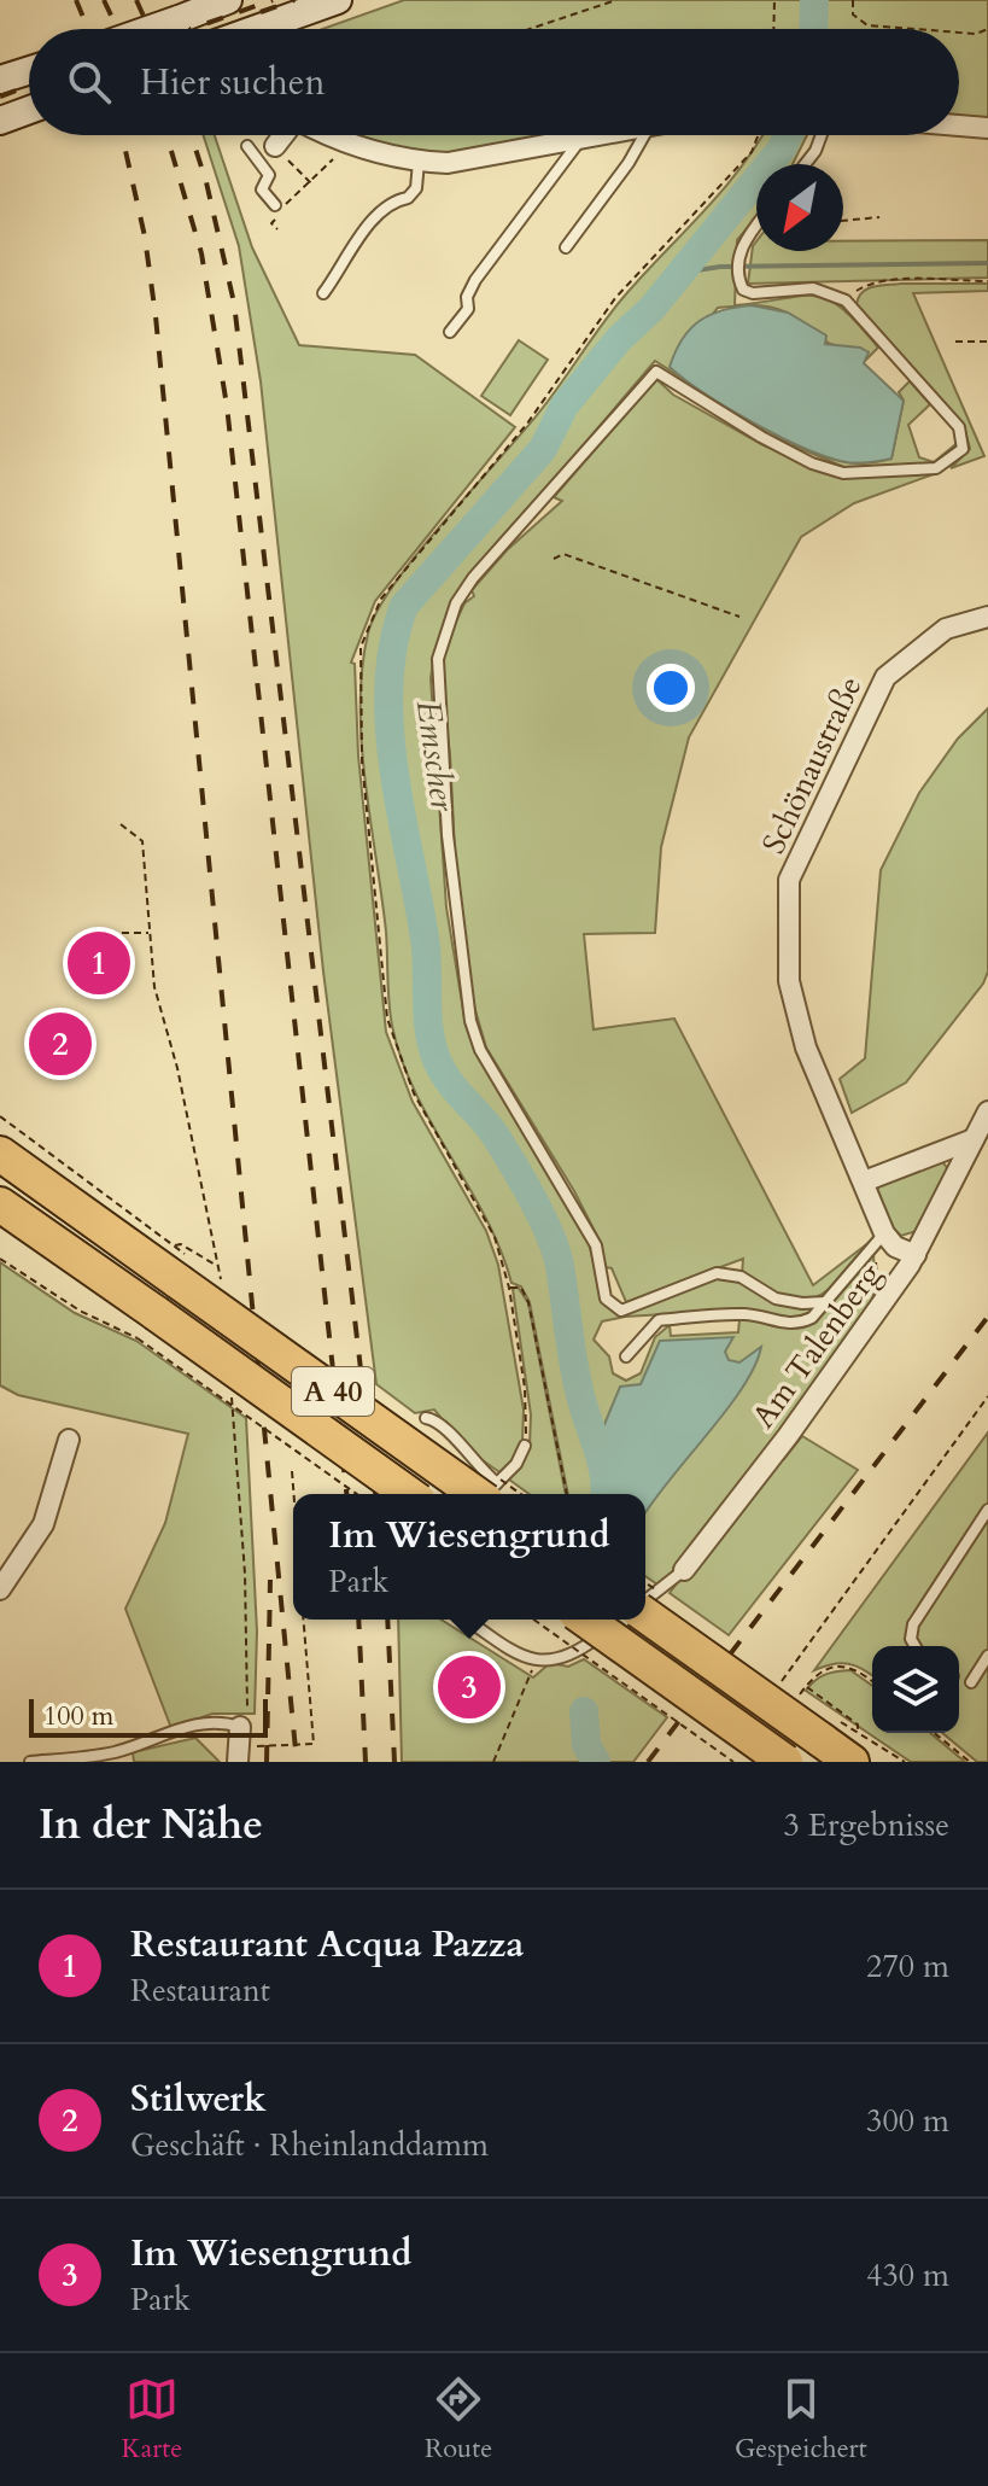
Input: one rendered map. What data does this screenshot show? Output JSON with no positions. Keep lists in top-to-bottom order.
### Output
{
  "streets": {
    "highway": ["A 40"],
    "street": ["Schönaustraße", "Am Talenberg"]
  },
  "water": ["Emscher"],
  "scale_bar": "100 m",
  "north": "bottom left",
  "page": {
    "search": "Hier suchen",
    "pins": ["1", "2", "3"],
    "popup": ["Im Wiesengrund", "Park"],
    "scale": "100 m",
    "heading": ["In der Nähe", "3 Ergebnisse"],
    "list": [
      {
        "mark": "1",
        "name": "Restaurant Acqua Pazza",
        "note": "Restaurant",
        "value": "270 m"
      },
      {
        "mark": "2",
        "name": "Stilwerk",
        "note": "Geschäft · Rheinlanddamm",
        "value": "300 m"
      },
      {
        "mark": "3",
        "name": "Im Wiesengrund",
        "note": "Park",
        "value": "430 m"
      }
    ],
    "nav": ["Karte", "Route", "Gespeichert"]
  }
}
